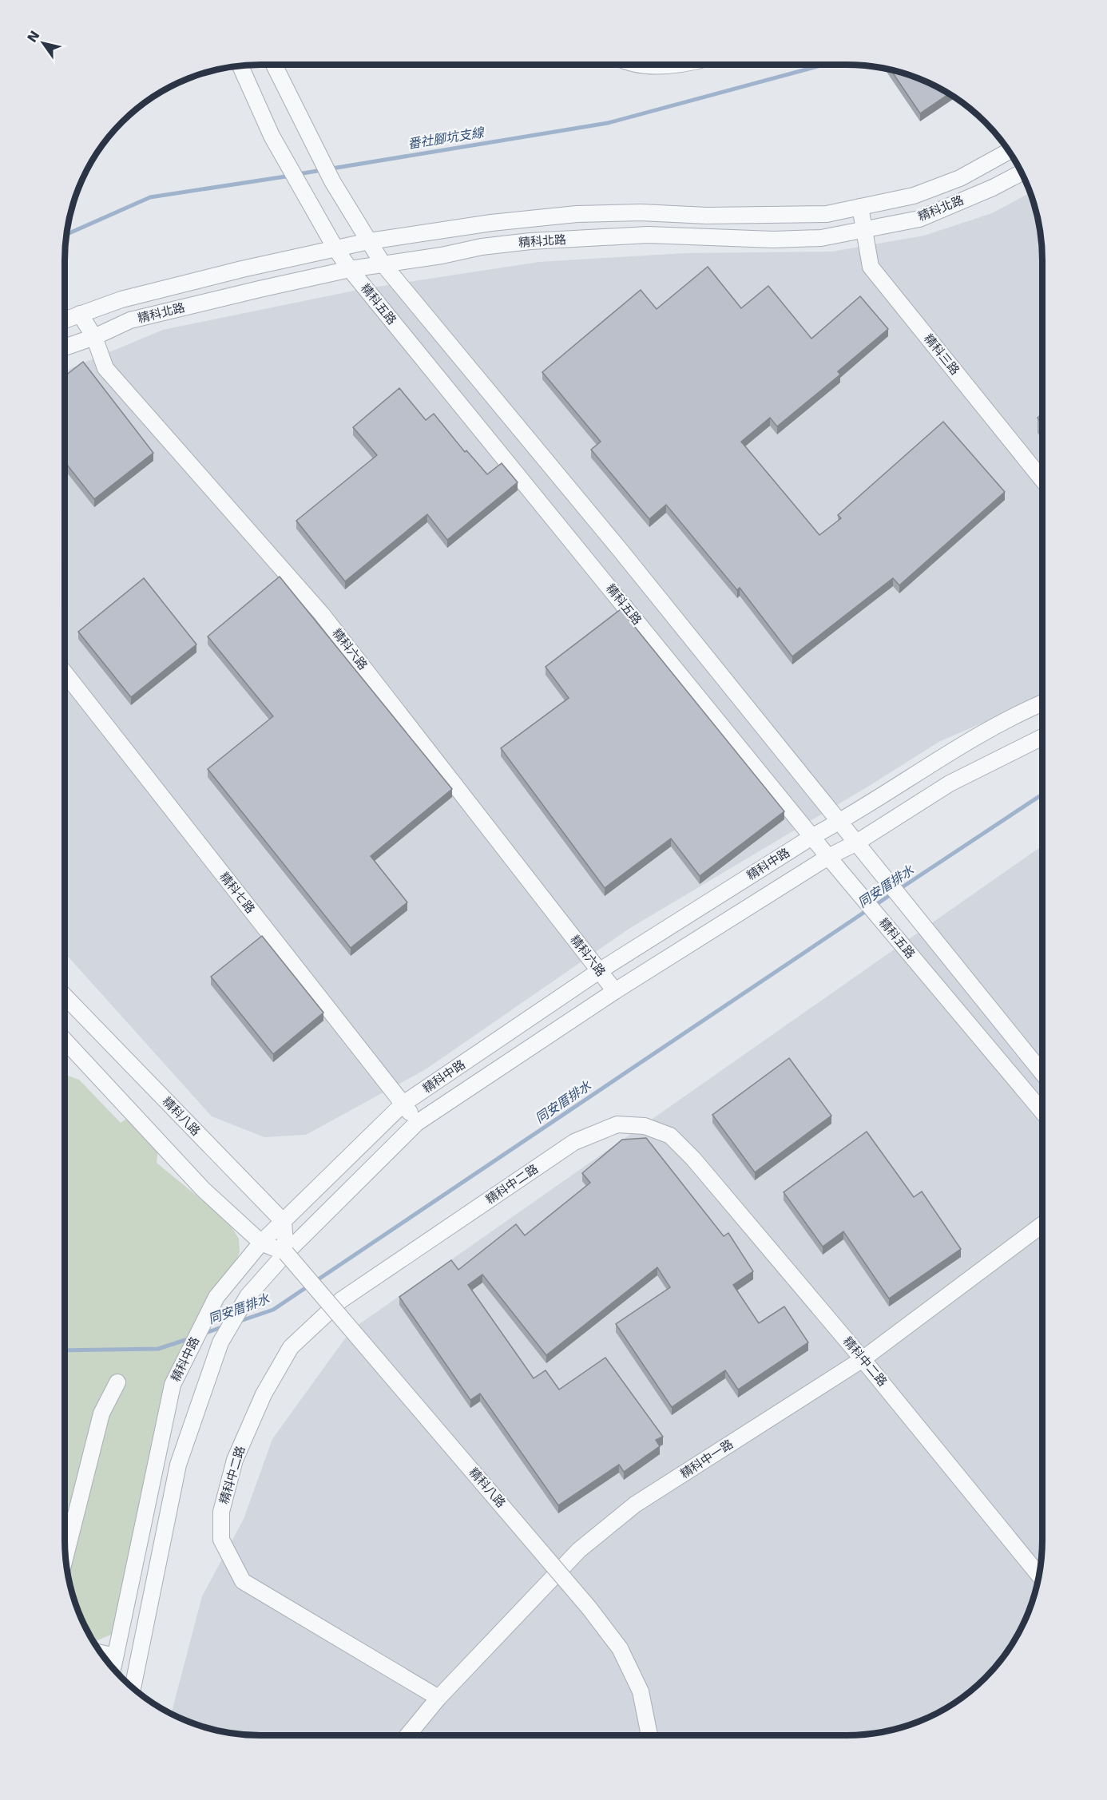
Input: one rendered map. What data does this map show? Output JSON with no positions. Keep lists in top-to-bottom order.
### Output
{
  "streets": {
    "street": [
      "精科北路",
      "精科五路",
      "精科三路",
      "精科六路",
      "精科中路",
      "精科七路",
      "精科八路",
      "精科中二路",
      "精科中一路"
    ]
  },
  "crossings": [
    ["精科北路", "精科五路"],
    ["精科北路", "精科三路"],
    ["精科北路", "精科六路"],
    ["精科五路", "精科中路"],
    ["精科六路", "精科中路"],
    ["精科中路", "精科七路"],
    ["精科中路", "精科八路"],
    ["精科中二路", "精科中一路"]
  ],
  "water": ["番社腳坑支線", "同安厝排水"],
  "north": "top left"
}
